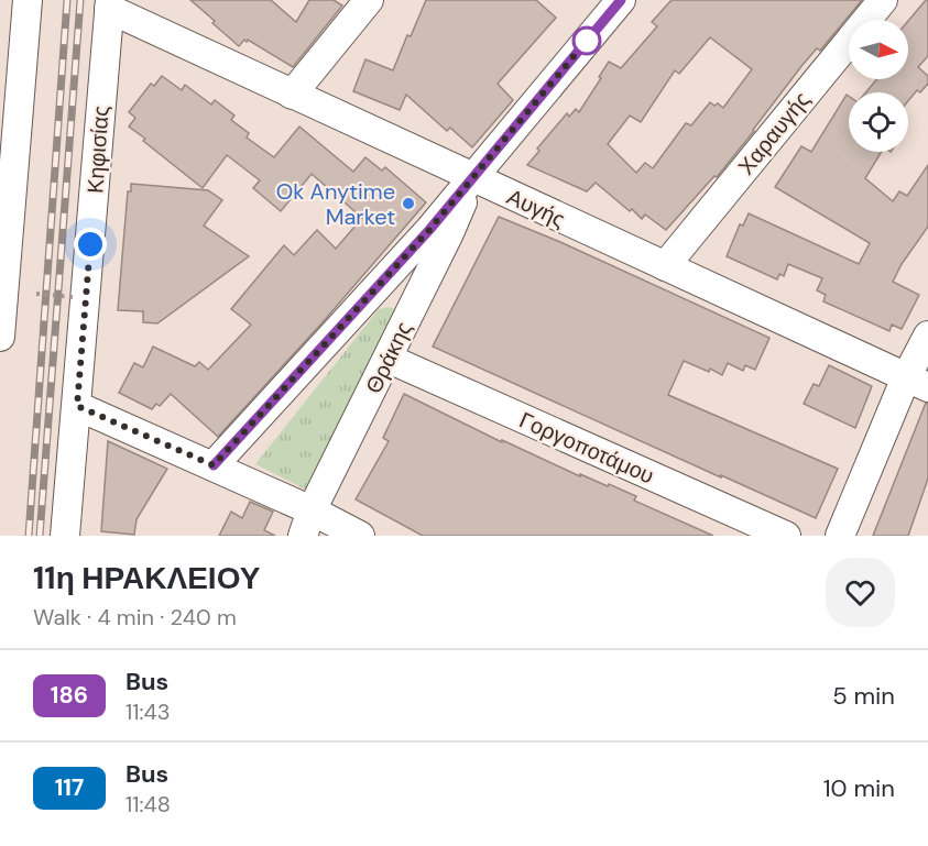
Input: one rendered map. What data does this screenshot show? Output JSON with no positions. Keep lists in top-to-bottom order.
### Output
{
  "streets": {
    "street": [
      "Χαραυγής",
      "Κηφισίας",
      "Αυγής",
      "Θράκης",
      "Γοργοποτάμου"
    ]
  },
  "crossings": [
    ["Χαραυγής", "Αυγής"],
    ["Κηφισίας", "Αυγής"],
    ["Αυγής", "Θράκης"],
    ["Θράκης", "Γοργοποτάμου"]
  ],
  "places": ["Ok Anytime Market"],
  "lines": ["bus line 186"],
  "north": "right",
  "page": {
    "heading": ["11η ΗΡΑΚΛΕΙΟΥ", "Walk · 4 min · 240 m"],
    "list": [
      {
        "mark": "186",
        "name": "Bus",
        "note": "11:43",
        "value": "5 min"
      },
      {
        "mark": "117",
        "name": "Bus",
        "note": "11:48",
        "value": "10 min"
      }
    ]
  }
}
